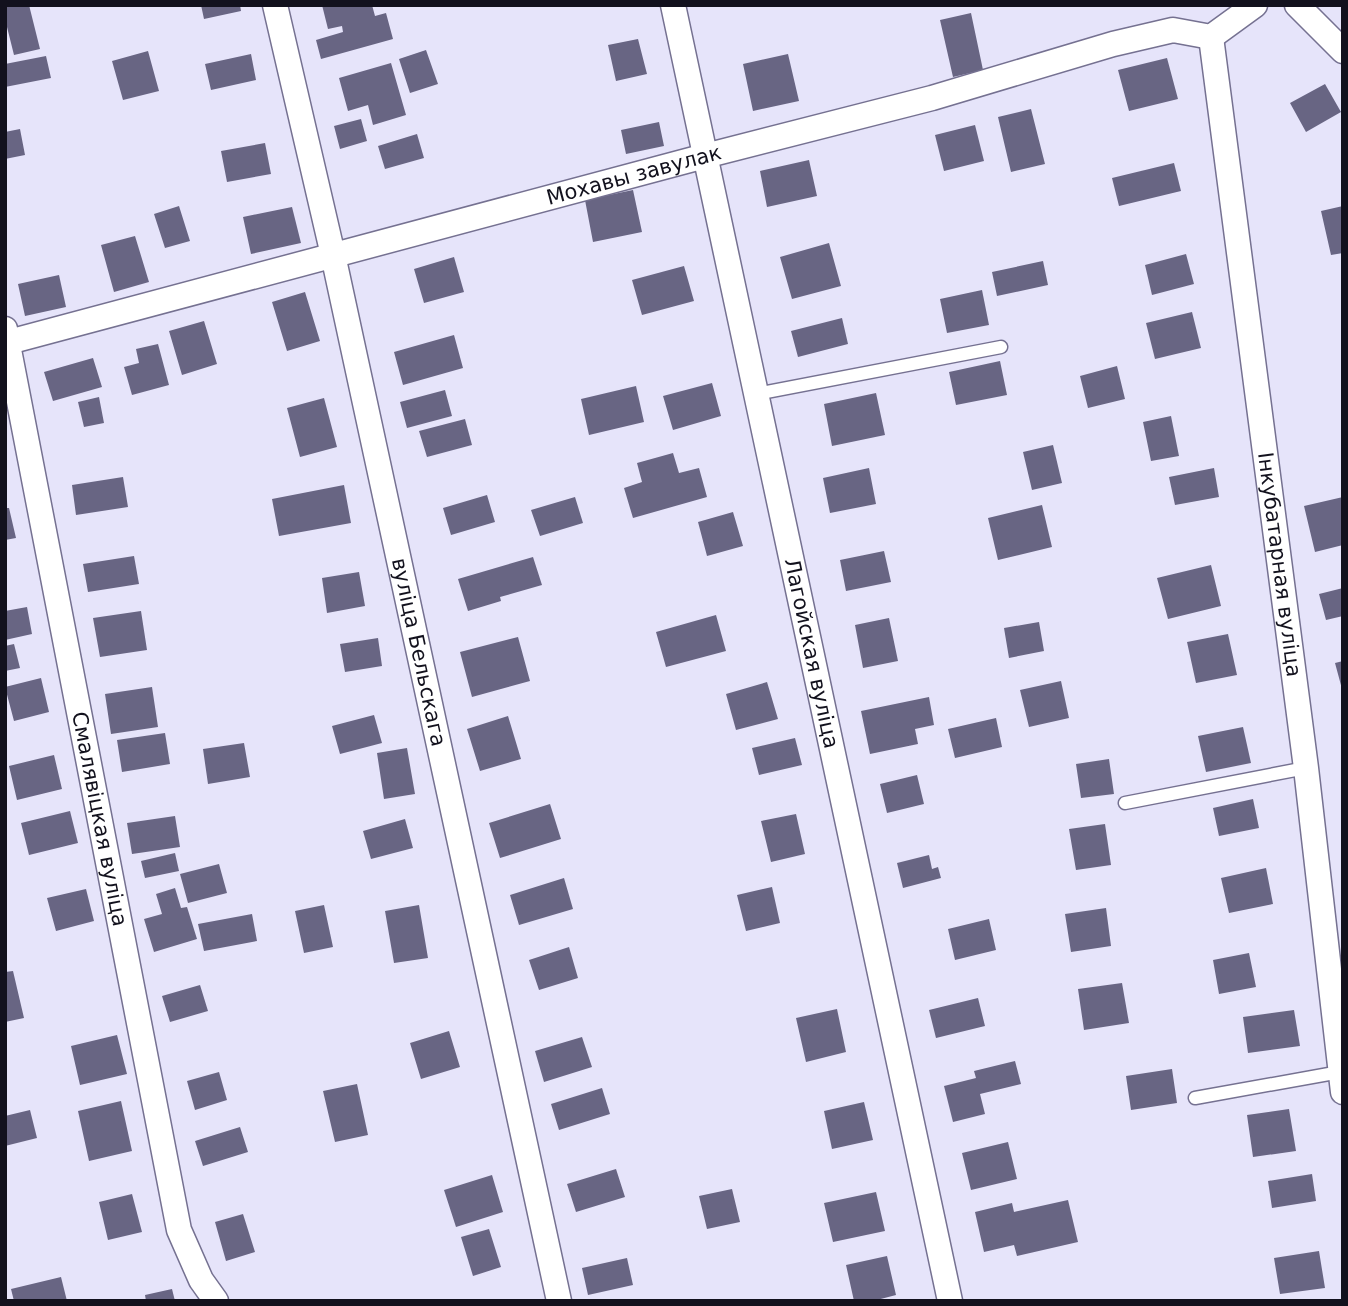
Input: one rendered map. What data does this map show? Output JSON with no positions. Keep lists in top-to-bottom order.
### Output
{
  "streets": {
    "street": [
      "Мохавы завулак",
      "Інкубатарная вуліца",
      "вуліца Бельскага",
      "Лагойская вуліца",
      "Смалявіцкая вуліца"
    ]
  },
  "crossings": [
    ["Мохавы завулак", "Інкубатарная вуліца"],
    ["Мохавы завулак", "вуліца Бельскага"],
    ["Мохавы завулак", "Лагойская вуліца"],
    ["Мохавы завулак", "Смалявіцкая вуліца"]
  ]
}
